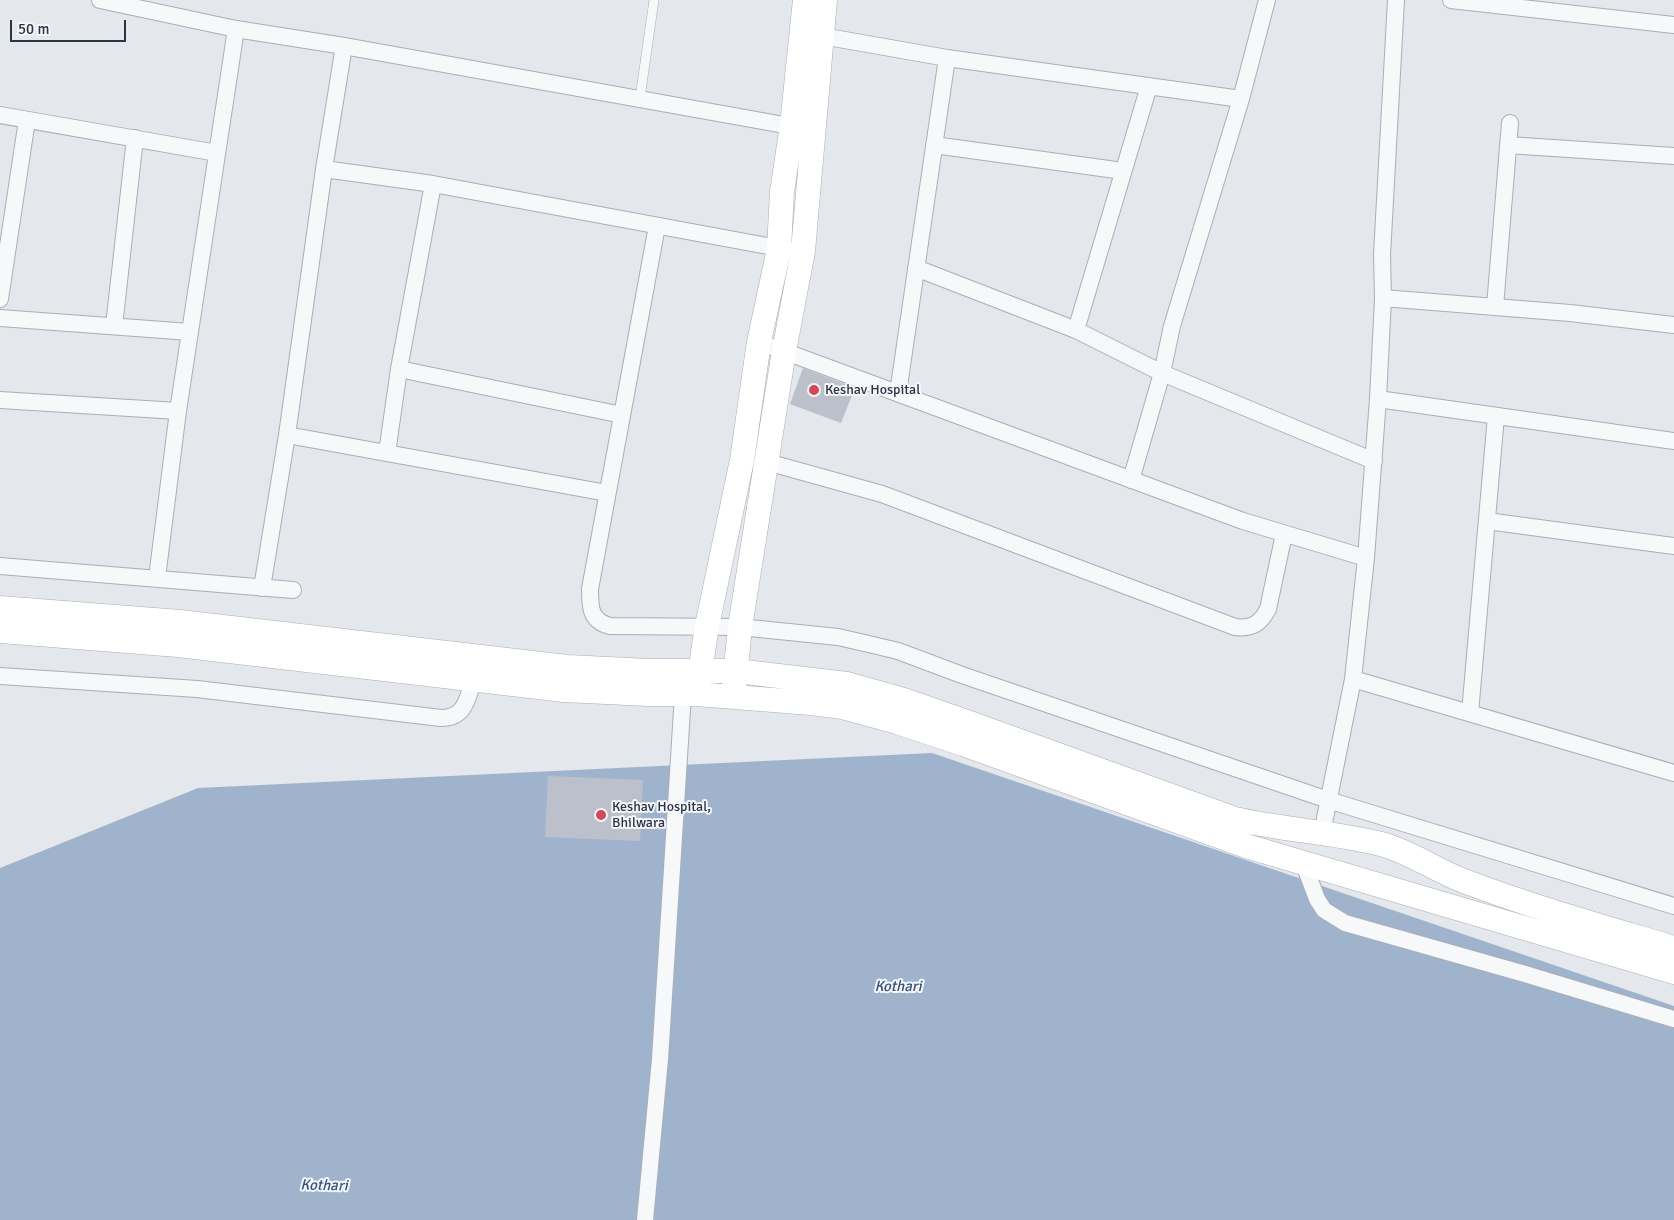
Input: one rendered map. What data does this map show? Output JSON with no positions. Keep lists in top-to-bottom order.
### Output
{
  "water": ["Kothari"],
  "places": ["Keshav Hospital", "Keshav Hospital, Bhilwara"],
  "scale_bar": "50 m"
}
